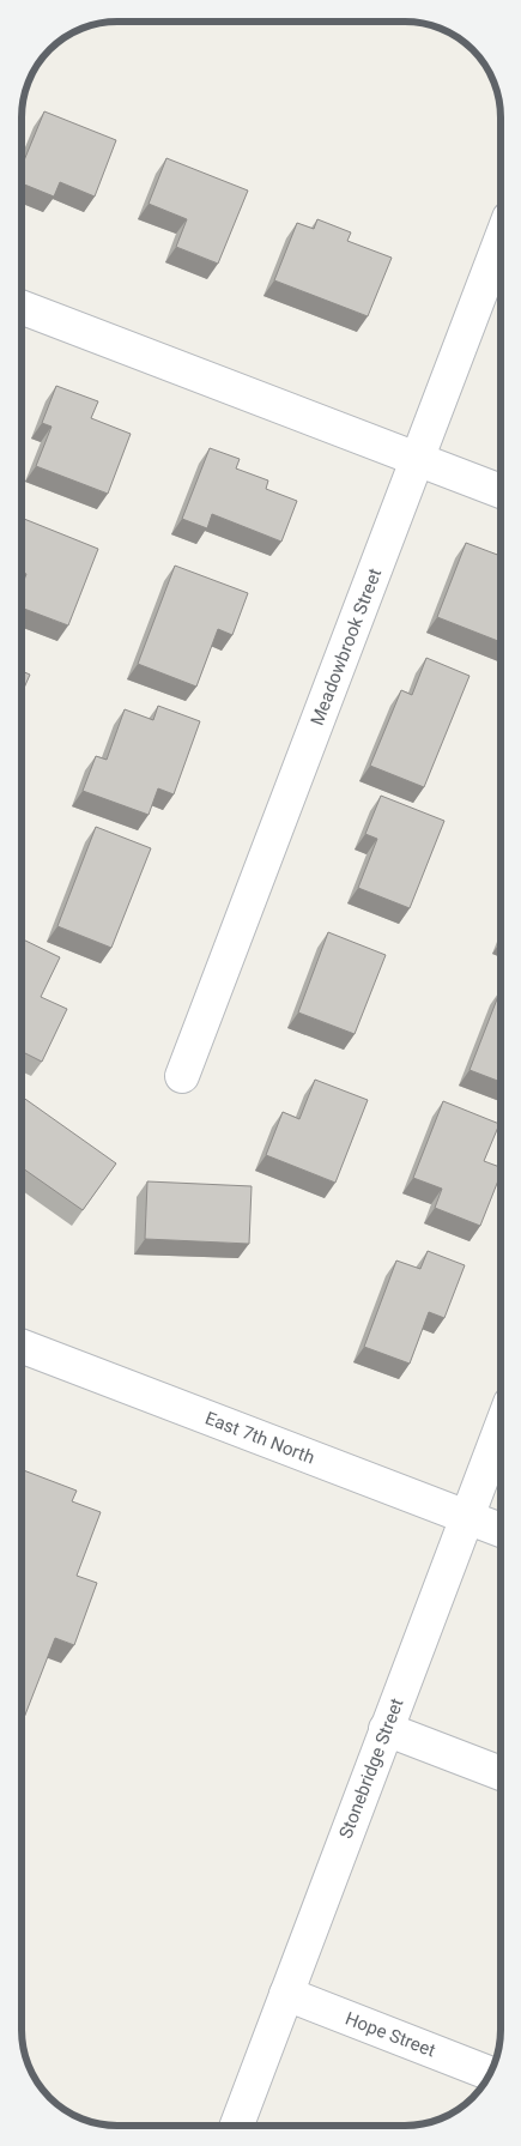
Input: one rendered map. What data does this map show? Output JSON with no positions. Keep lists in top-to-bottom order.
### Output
{
  "streets": {
    "street": [
      "Meadowbrook Street",
      "East 7th North",
      "Stonebridge Street",
      "Hope Street"
    ]
  },
  "crossings": [
    ["East 7th North", "Stonebridge Street"],
    ["Stonebridge Street", "Hope Street"]
  ]
}
